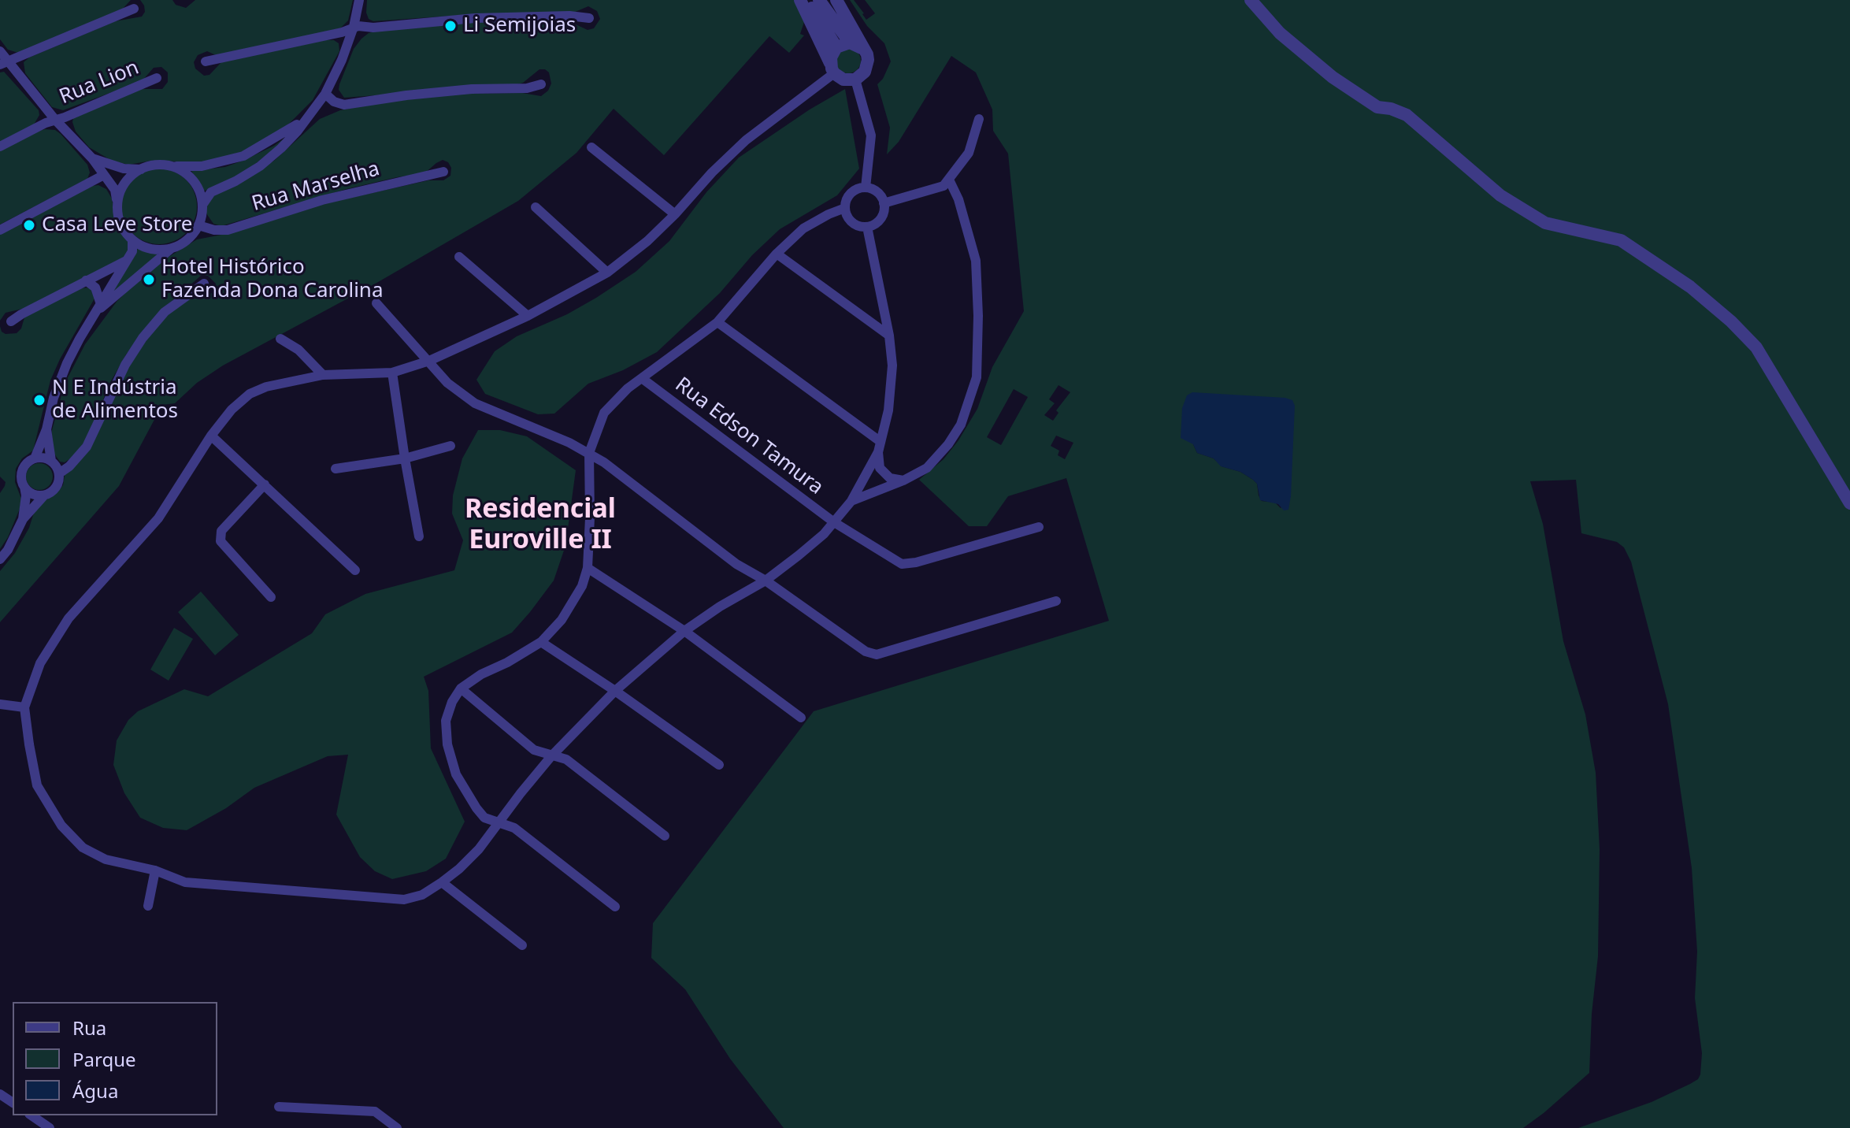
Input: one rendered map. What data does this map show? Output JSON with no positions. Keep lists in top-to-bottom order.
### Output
{
  "streets": {
    "street": ["Rua Lion", "Rua Marselha", "Rua Edson Tamura"]
  },
  "districts": ["Residencial Euroville II"],
  "places": [
    "Li Semijoias",
    "Casa Leve Store",
    "Hotel Histórico Fazenda Dona Carolina",
    "N E Indústria de Alimentos"
  ],
  "legend": ["Rua", "Parque", "Água"]
}
